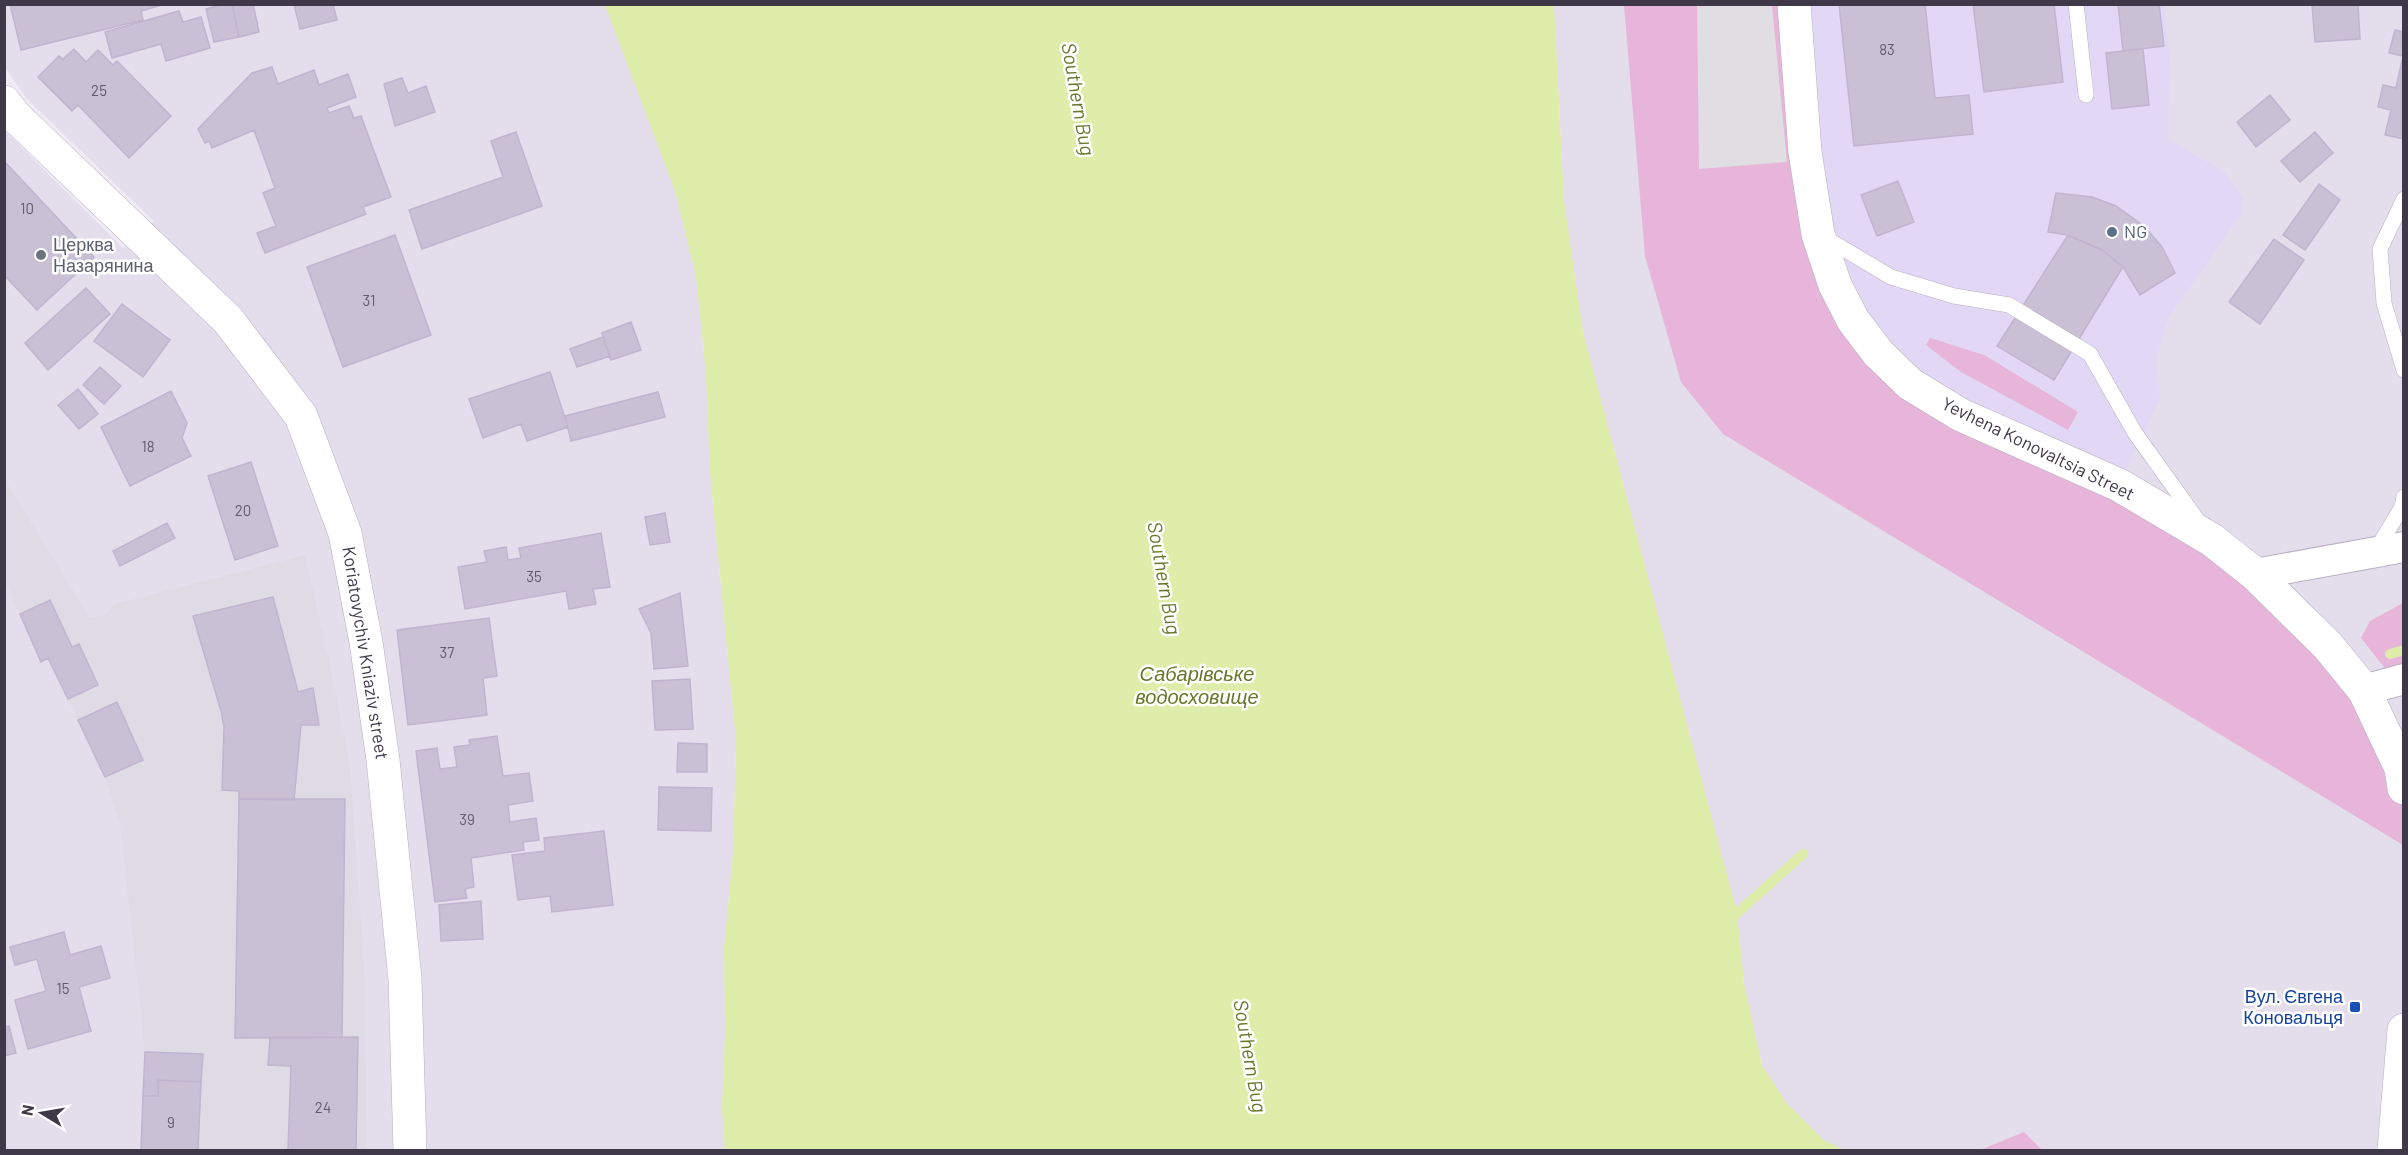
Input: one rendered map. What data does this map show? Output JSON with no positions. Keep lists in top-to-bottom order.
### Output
{
  "streets": {
    "street": ["Yevhena Konovaltsia Street", "Koriatovychiv Kniaziv street"]
  },
  "water": ["Southern Bug", "Сабарівське водосховище"],
  "places": {
    "other": ["NG", "Церква Назарянина"],
    "transit": ["Вул. Євгена Коновальця"]
  },
  "house_numbers": [
    "83",
    "25",
    "10",
    "31",
    "18",
    "20",
    "35",
    "37",
    "39",
    "15",
    "24",
    "9"
  ],
  "north": "left"
}
